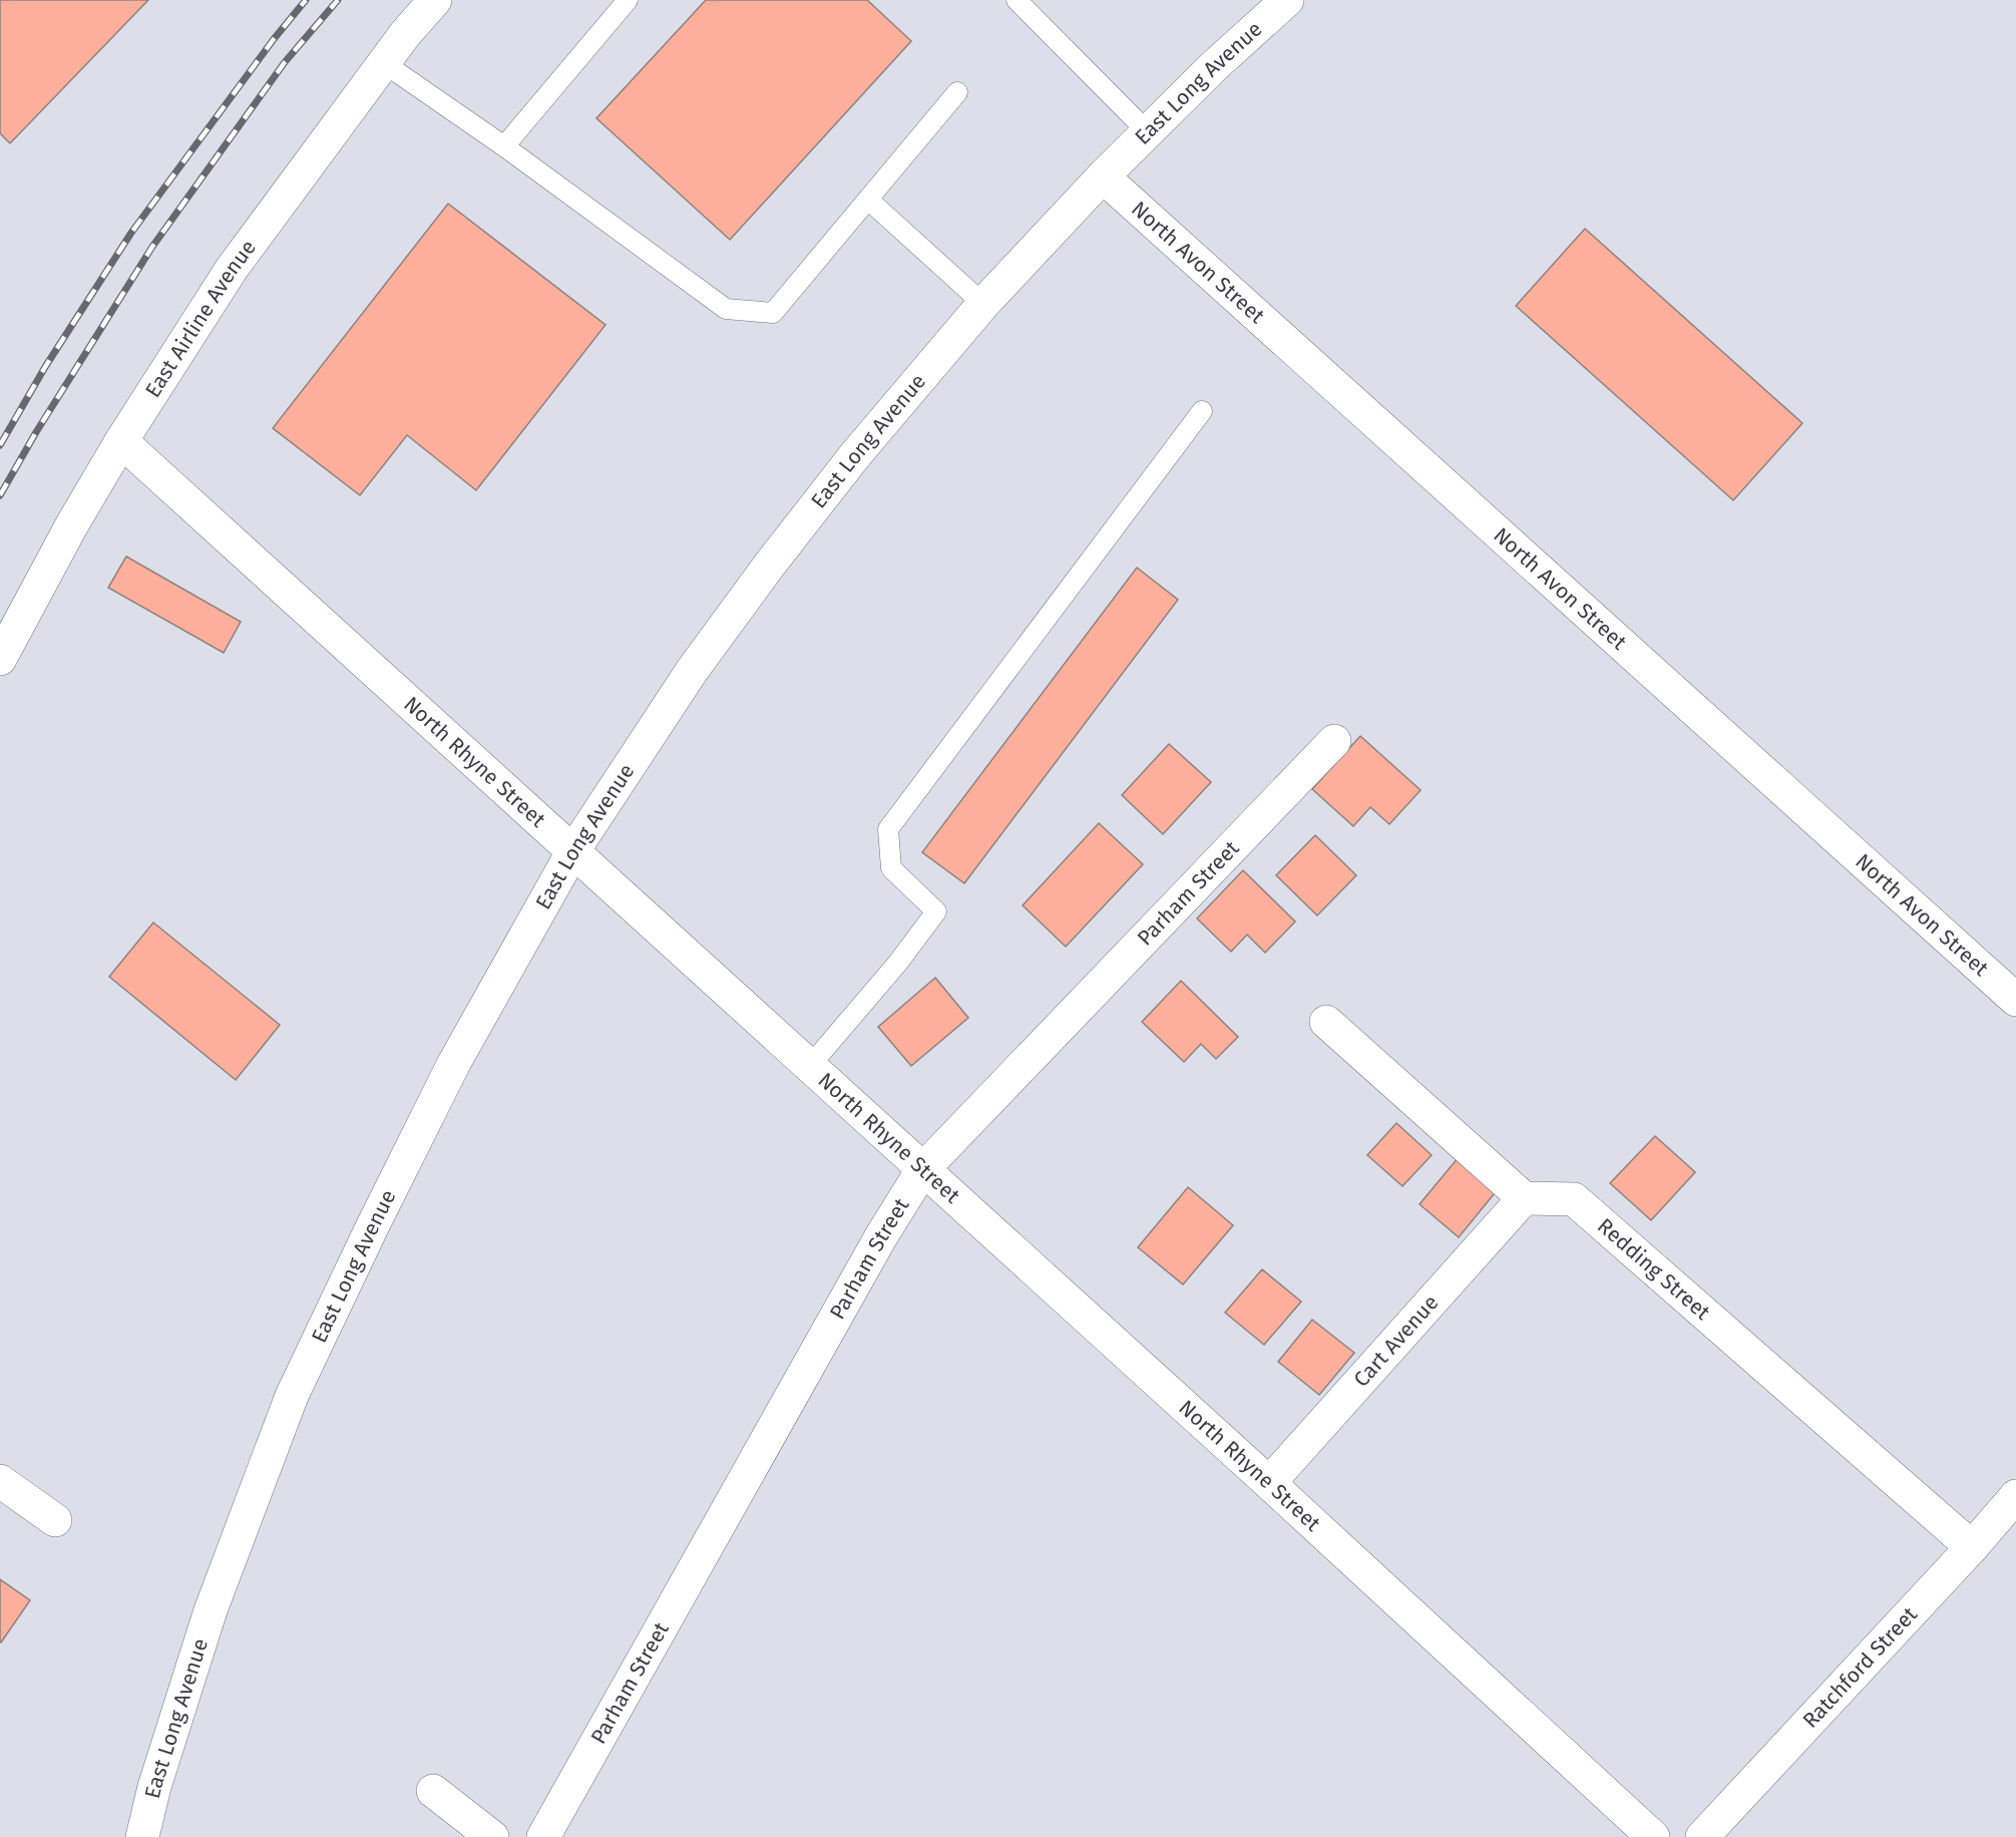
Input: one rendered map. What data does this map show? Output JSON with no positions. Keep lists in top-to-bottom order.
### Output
{
  "streets": {
    "street": [
      "East Long Avenue",
      "North Avon Street",
      "East Airline Avenue",
      "North Rhyne Street",
      "Parham Street",
      "Redding Street",
      "Cart Avenue",
      "Ratchford Street"
    ]
  },
  "crossings": [
    ["East Long Avenue", "North Avon Street"],
    ["East Long Avenue", "North Rhyne Street"],
    ["East Airline Avenue", "North Rhyne Street"],
    ["North Rhyne Street", "Parham Street"],
    ["North Rhyne Street", "Cart Avenue"],
    ["Redding Street", "Cart Avenue"],
    ["Redding Street", "Ratchford Street"]
  ]
}
